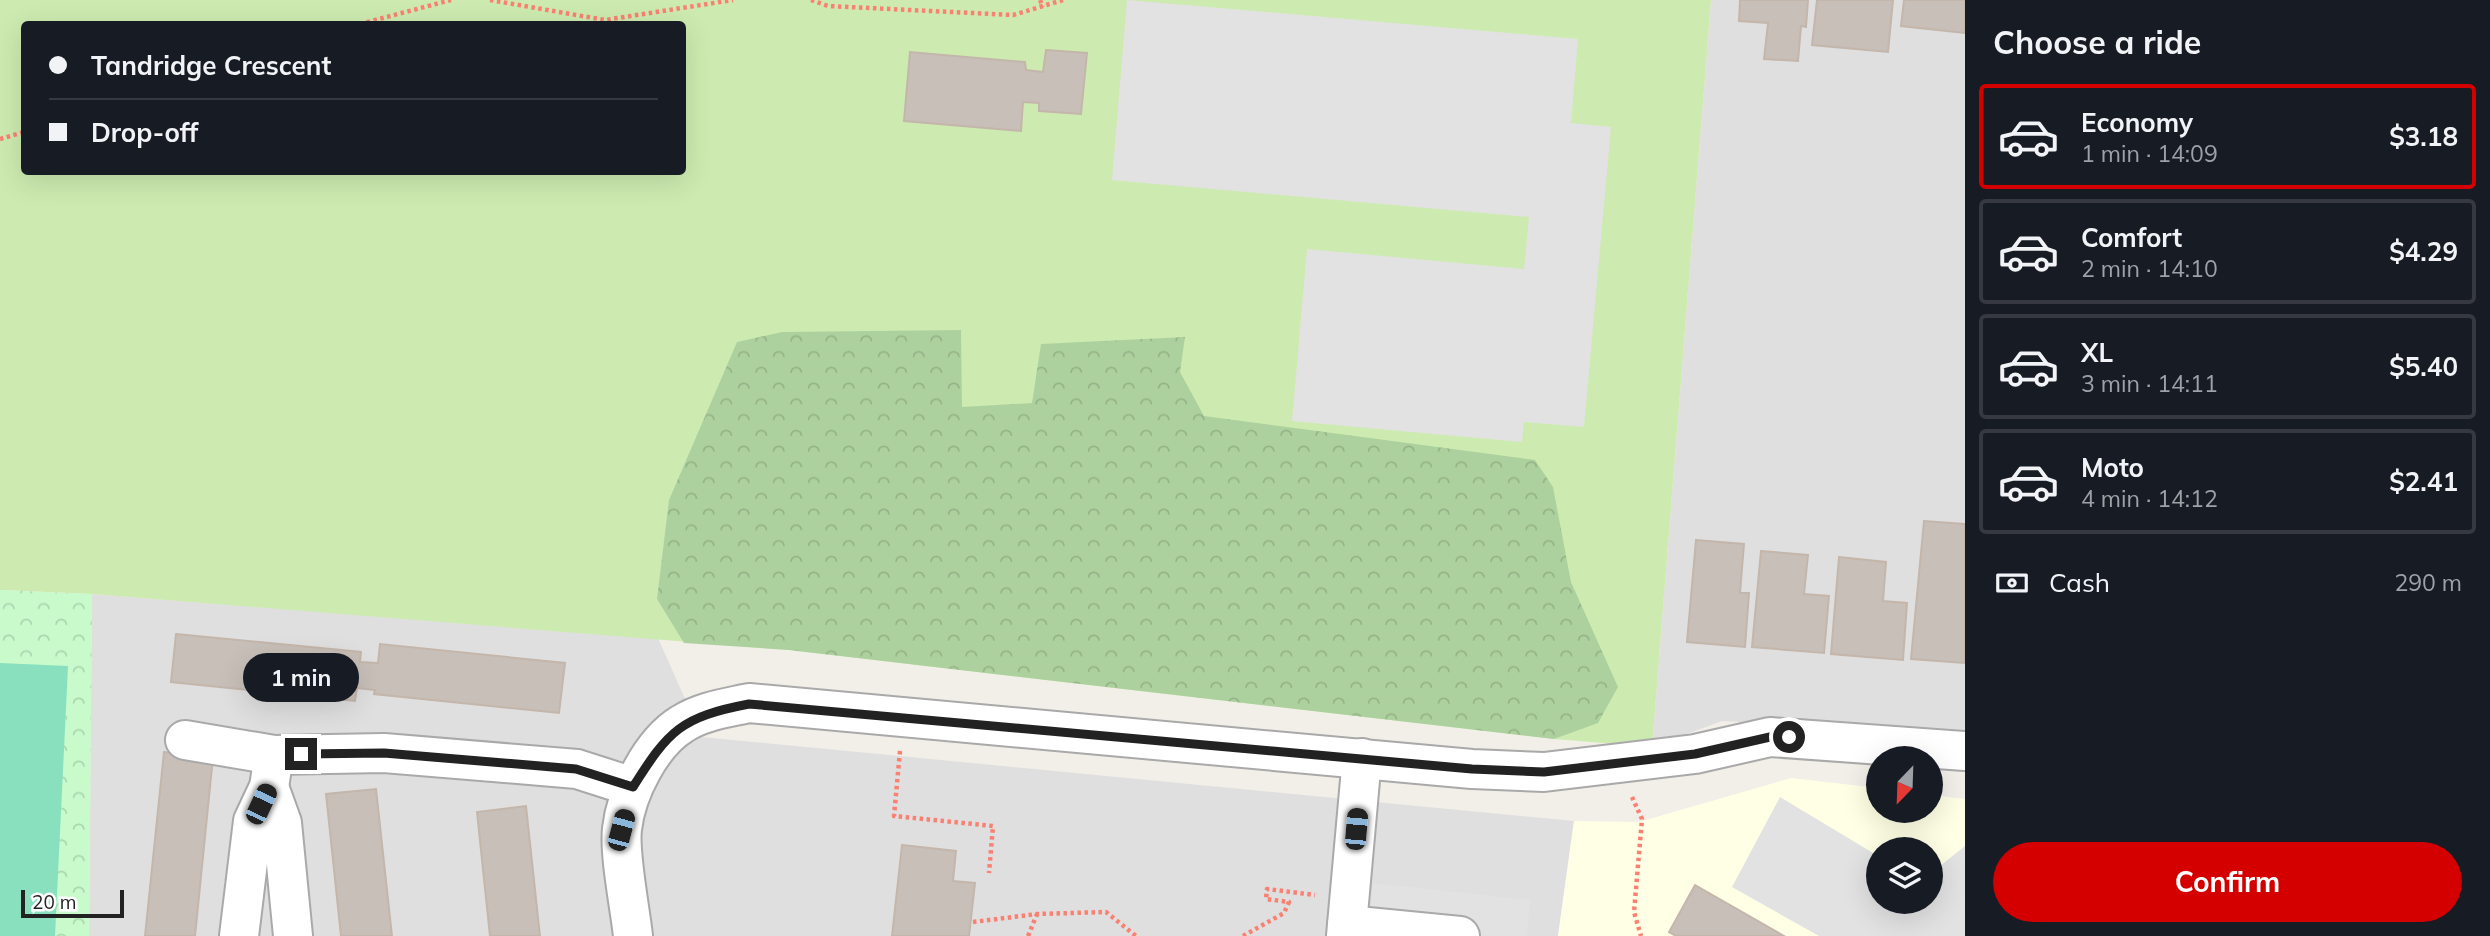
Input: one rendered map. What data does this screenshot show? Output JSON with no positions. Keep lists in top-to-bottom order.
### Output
{
  "scale_bar": "20 m",
  "north": "bottom left",
  "page": {
    "heading": "Choose a ride",
    "banner": ["Tandridge Crescent", "Drop-off"],
    "list": [
      {
        "name": "Economy",
        "note": "1 min · 14:09",
        "value": "$3.18"
      },
      {
        "name": "Comfort",
        "note": "2 min · 14:10",
        "value": "$4.29"
      },
      {
        "name": "XL",
        "note": "3 min · 14:11",
        "value": "$5.40"
      },
      {
        "name": "Moto",
        "note": "4 min · 14:12",
        "value": "$2.41"
      }
    ],
    "pay": ["Cash", "290 m"],
    "bubble": "1 min",
    "buttons": "Confirm",
    "scale": "20 m"
  }
}
